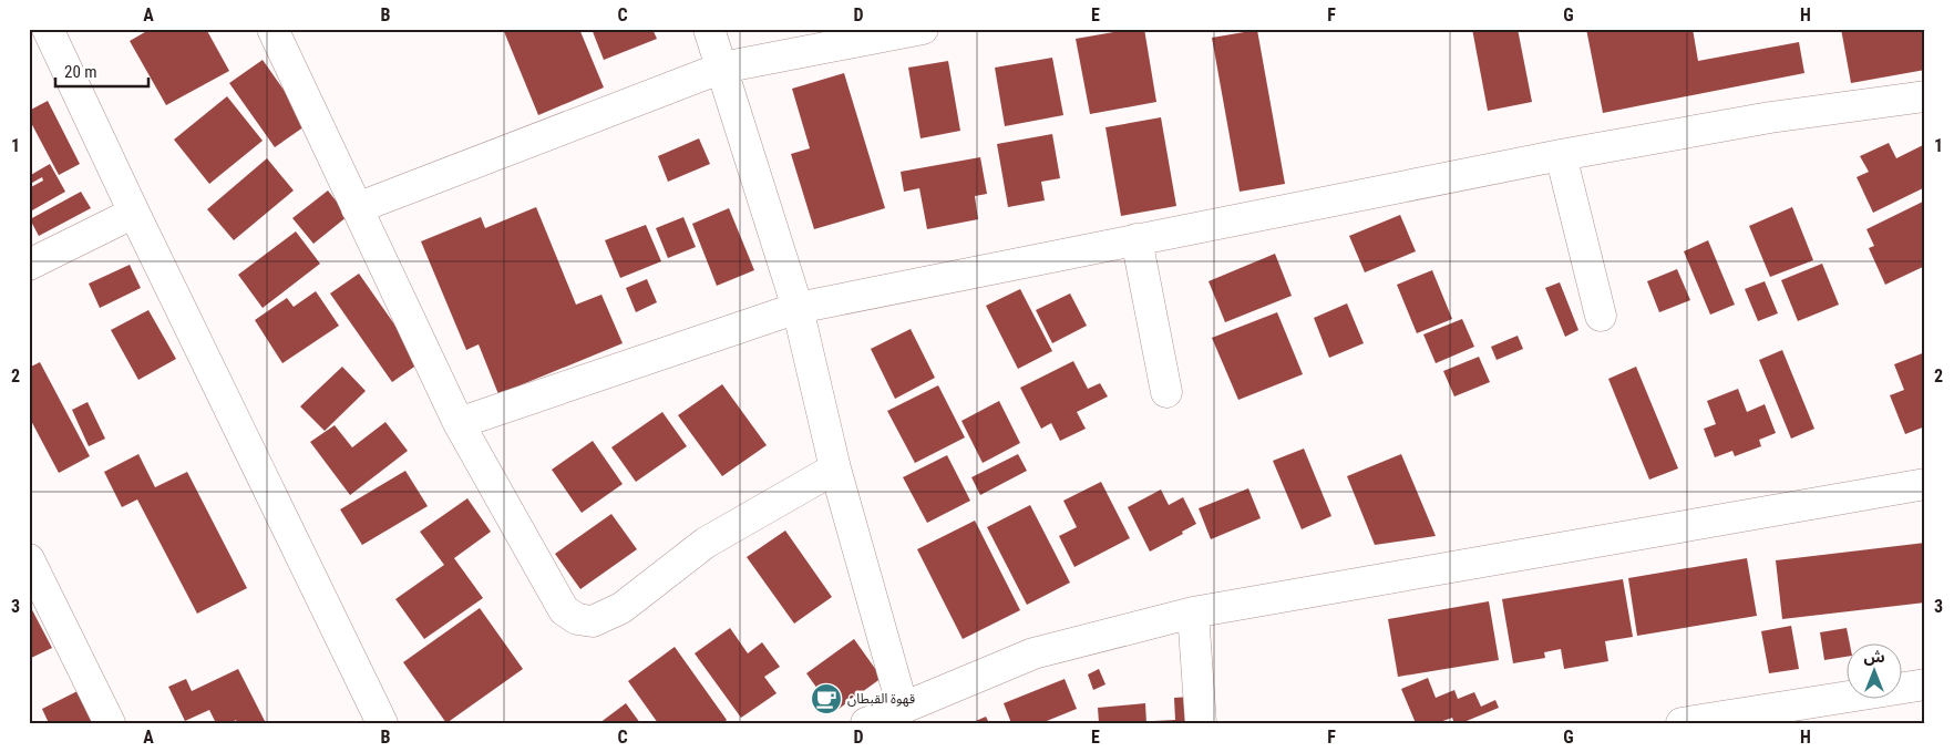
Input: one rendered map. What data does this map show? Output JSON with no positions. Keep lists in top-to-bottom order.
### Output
{
  "places": {
    "cafe": ["قهوة القبطان"]
  },
  "scale_bar": "20 m",
  "north": "top",
  "grid": {
    "columns": [
      "A",
      "B",
      "C",
      "D",
      "E",
      "F",
      "G",
      "H"
    ],
    "rows": ["1", "2", "3"]
  }
}
